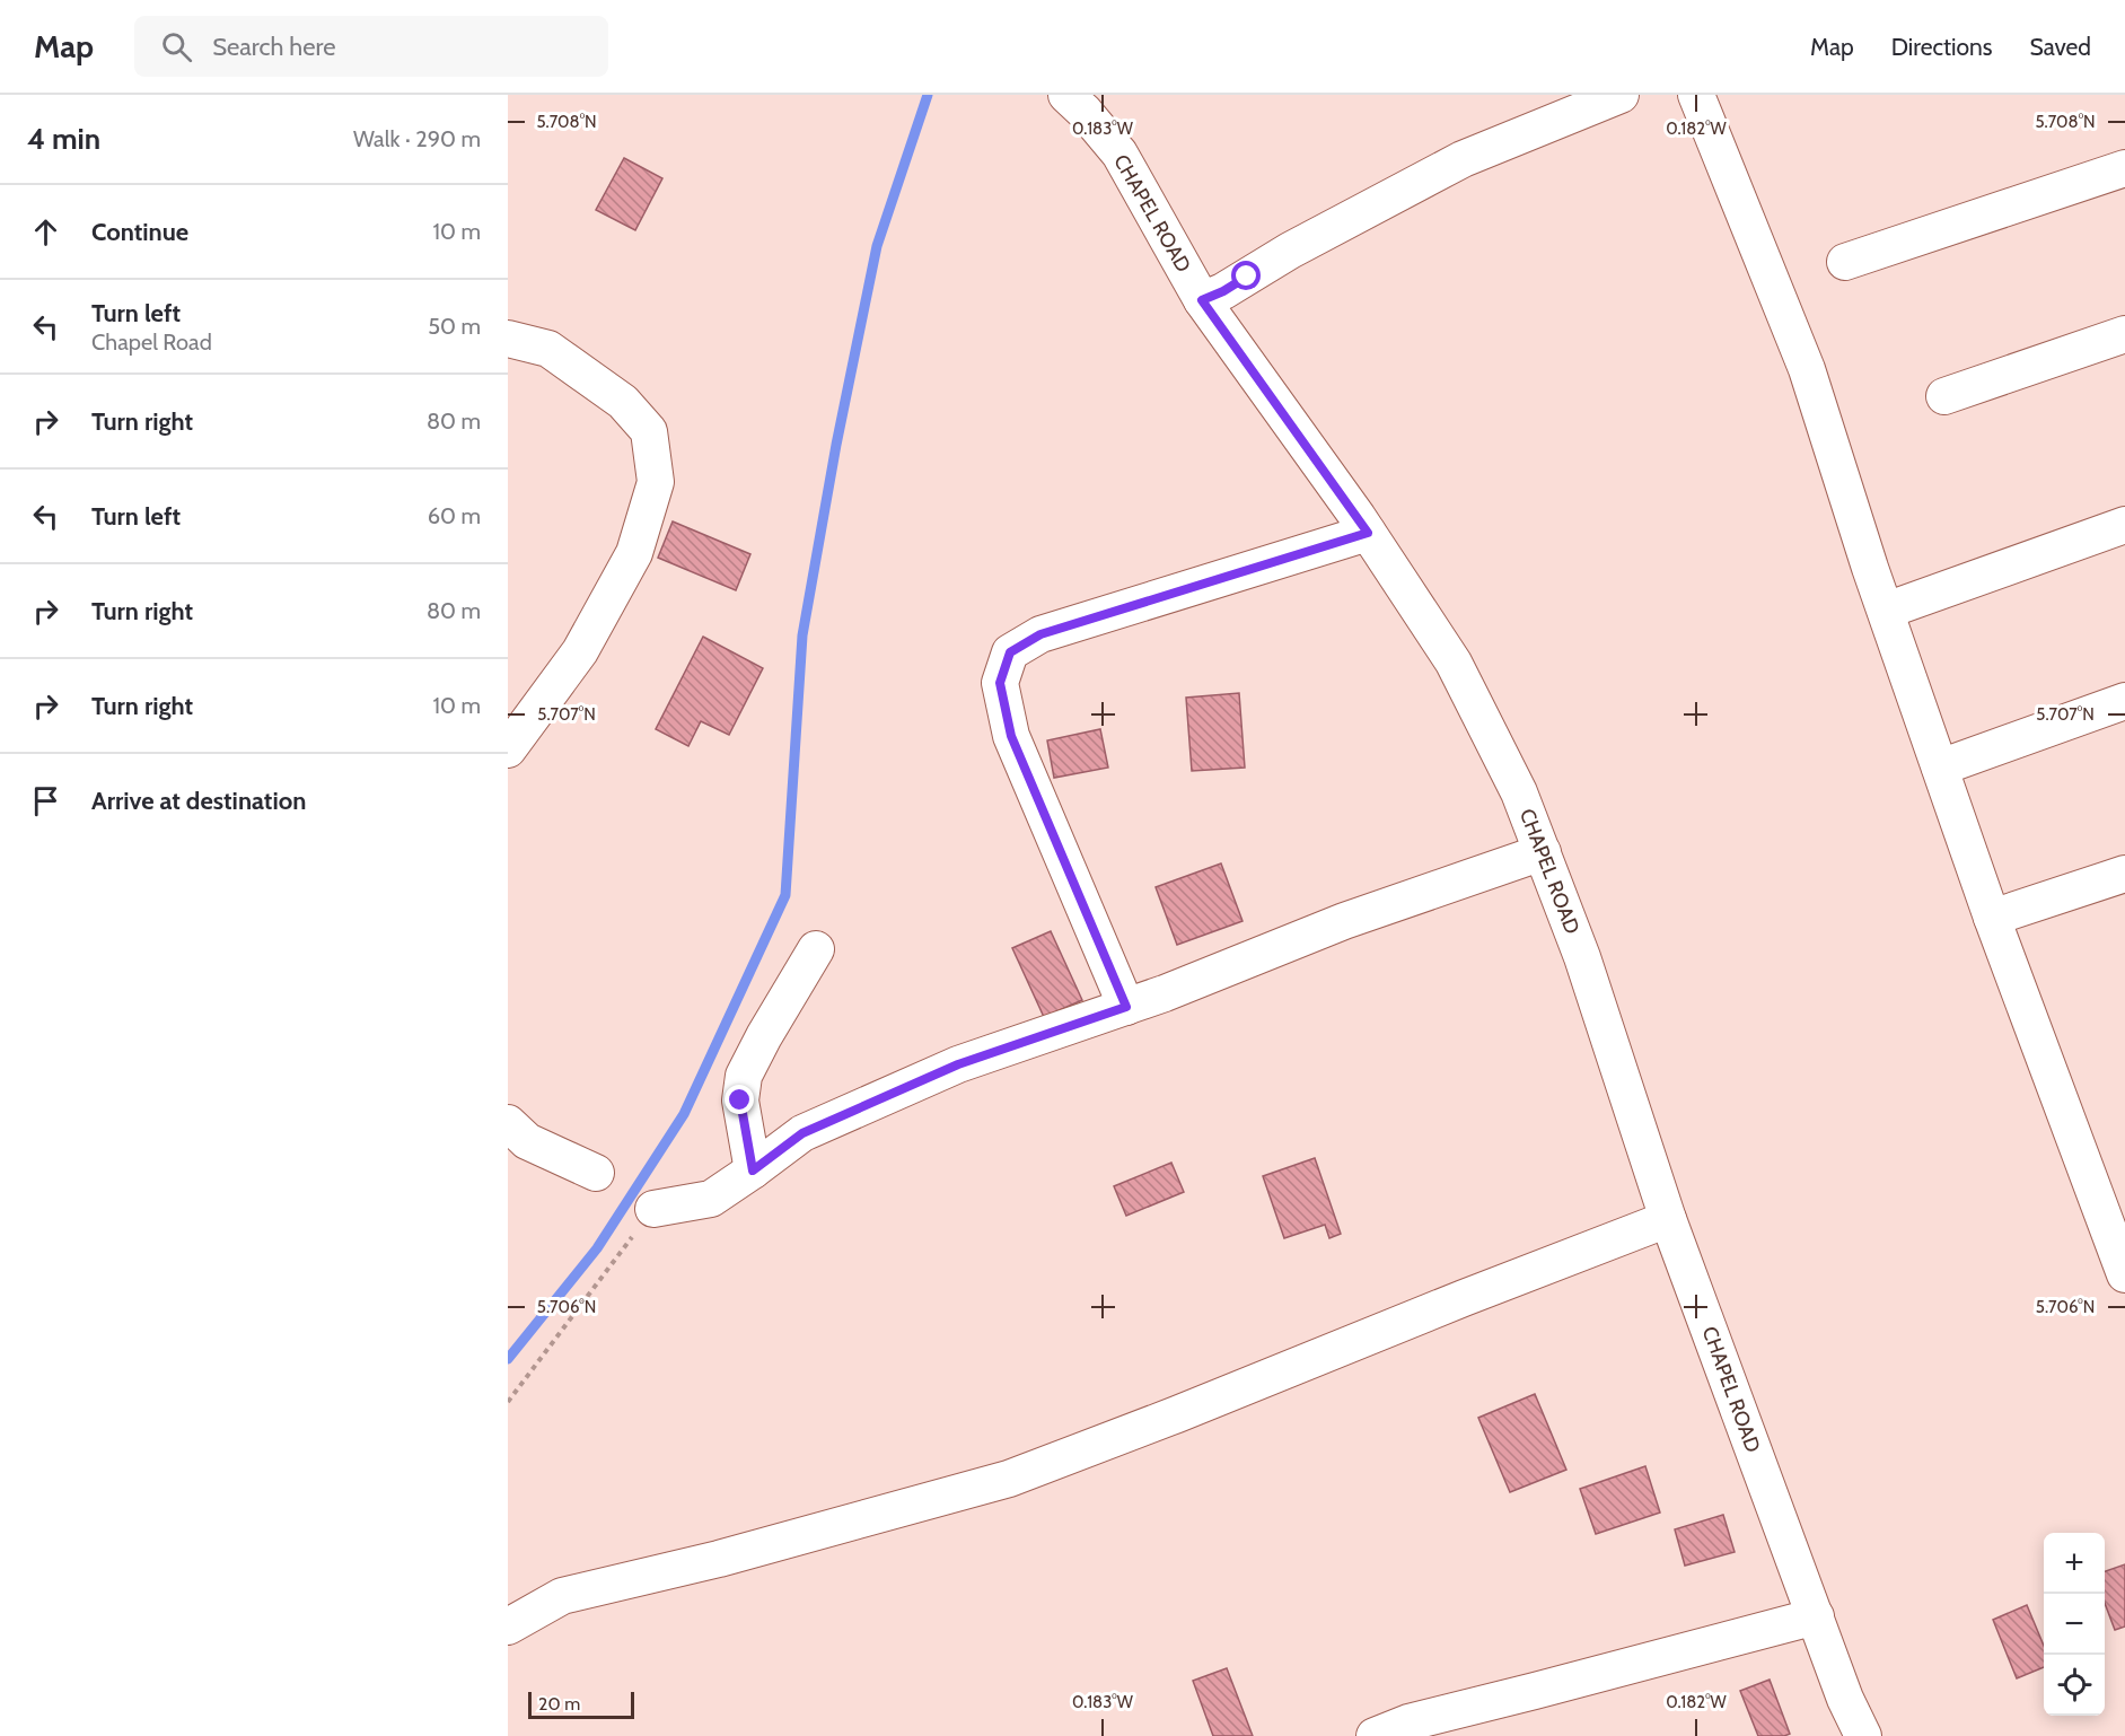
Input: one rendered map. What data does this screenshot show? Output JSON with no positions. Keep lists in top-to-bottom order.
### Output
{
  "streets": {
    "street": ["CHAPEL ROAD"]
  },
  "scale_bar": "20 m",
  "page": {
    "header": "Map",
    "search": "Search here",
    "nav": ["Map", "Directions", "Saved"],
    "heading": ["4 min", "Walk · 290 m"],
    "list": [
      ["Continue", "10 m"],
      ["Turn left", "Chapel Road", "50 m"],
      ["Turn right", "80 m"],
      ["Turn left", "60 m"],
      ["Turn right", "80 m"],
      ["Turn right", "10 m"],
      "Arrive at destination"
    ],
    "map_buttons": ["+", "−"],
    "scale": "20 m"
  },
  "coordinates": [
    "5.708°N",
    "0.183°W",
    "0.182°W",
    "5.707°N",
    "5.706°N"
  ]
}
